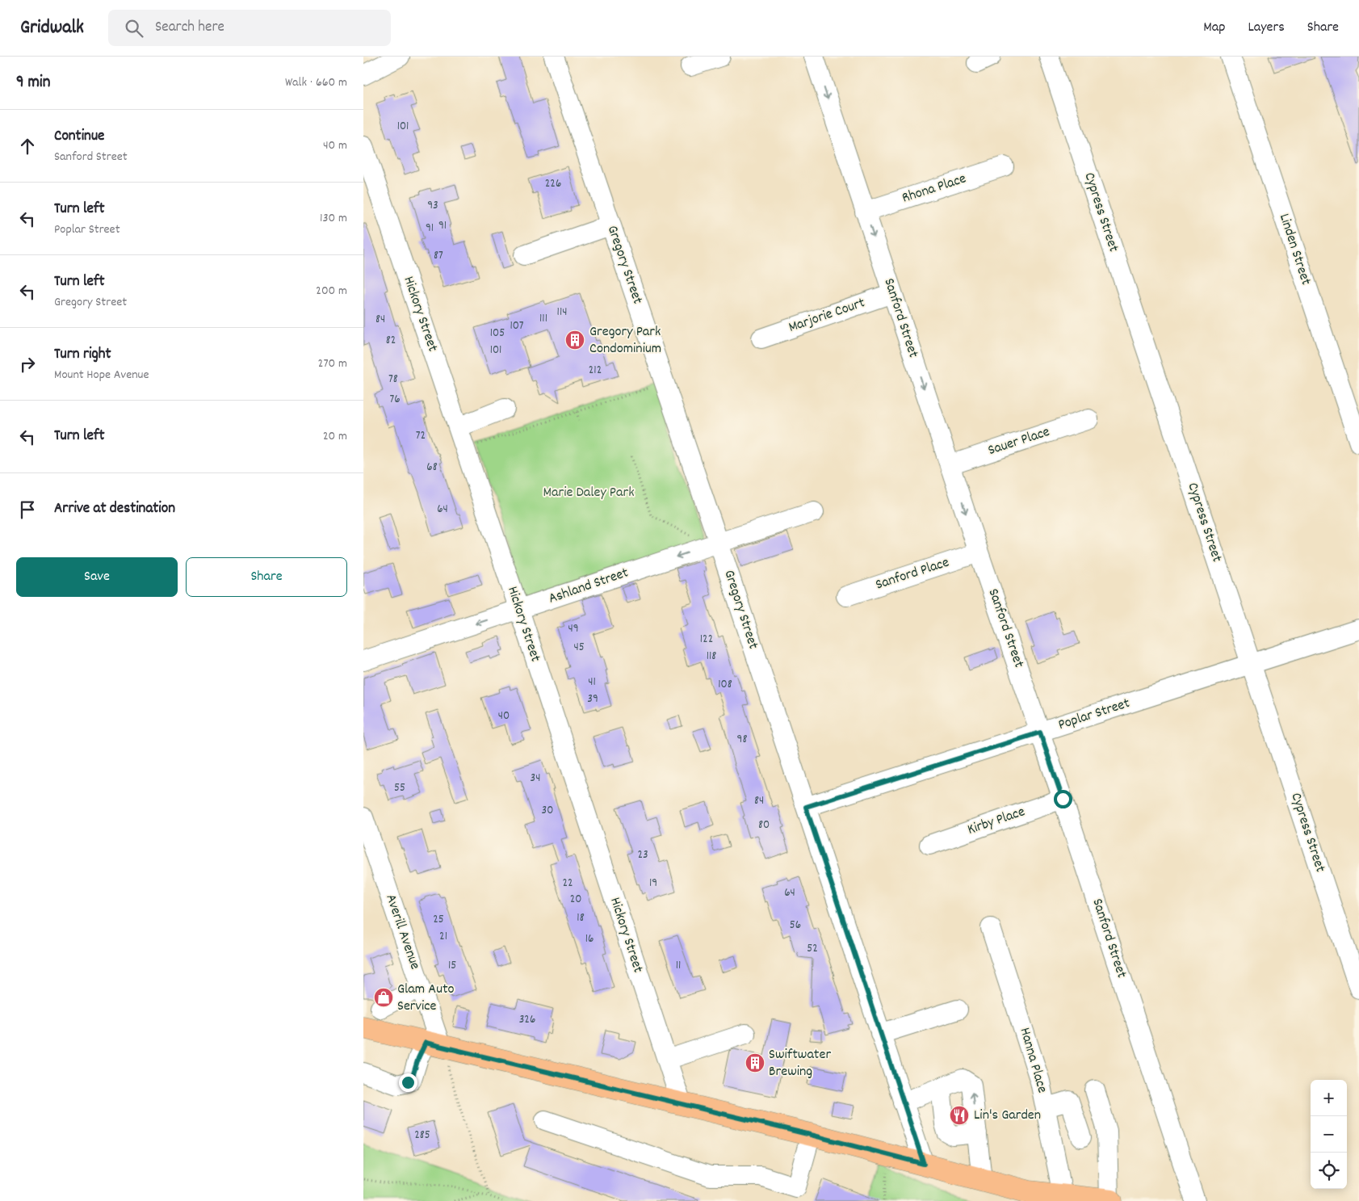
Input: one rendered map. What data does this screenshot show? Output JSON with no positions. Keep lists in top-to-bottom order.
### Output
{
  "streets": {
    "street": [
      "Rhona Place",
      "Cypress Street",
      "Linden Street",
      "Gregory Street",
      "Hickory Street",
      "Marjorie Court",
      "Sanford Street",
      "Sauer Place",
      "Sanford Place",
      "Ashland Street",
      "Poplar Street",
      "Kirby Place",
      "Averill Avenue",
      "Hanna Place"
    ]
  },
  "crossings": [
    ["Rhona Place", "Sanford Street"],
    ["Cypress Street", "Poplar Street"],
    ["Gregory Street", "Ashland Street"],
    ["Gregory Street", "Poplar Street"],
    ["Hickory Street", "Ashland Street"],
    ["Marjorie Court", "Sanford Street"],
    ["Sanford Street", "Sauer Place"],
    ["Sanford Street", "Sanford Place"],
    ["Sanford Street", "Poplar Street"],
    ["Sanford Street", "Kirby Place"]
  ],
  "one_way": ["Sanford Street", "Ashland Street"],
  "parks": ["Marie Daley Park"],
  "places": {
    "building": ["Gregory Park Condominium", "Swiftwater Brewing"],
    "shop": ["Glam Auto Service"],
    "restaurant": ["Lin's Garden"]
  },
  "house_numbers": [
    "101",
    "226",
    "93",
    "91",
    "91",
    "87",
    "114",
    "111",
    "84",
    "107",
    "105",
    "82",
    "101",
    "212",
    "78",
    "76",
    "72",
    "68",
    "64",
    "49",
    "122",
    "45",
    "118",
    "41",
    "108",
    "39",
    "40",
    "98",
    "34",
    "55",
    "84",
    "30",
    "80",
    "23",
    "22",
    "19",
    "64",
    "20",
    "18",
    "25",
    "56",
    "21",
    "16",
    "52",
    "15",
    "11",
    "326",
    "285"
  ],
  "page": {
    "header": "Gridwalk",
    "search": "Search here",
    "nav": ["Map", "Layers", "Share"],
    "heading": ["9 min", "Walk · 660 m"],
    "list": [
      ["Continue", "Sanford Street", "40 m"],
      ["Turn left", "Poplar Street", "130 m"],
      ["Turn left", "Gregory Street", "200 m"],
      ["Turn right", "Mount Hope Avenue", "270 m"],
      ["Turn left", "20 m"],
      "Arrive at destination"
    ],
    "buttons": ["Save", "Share"],
    "map_buttons": ["+", "−"]
  }
}
